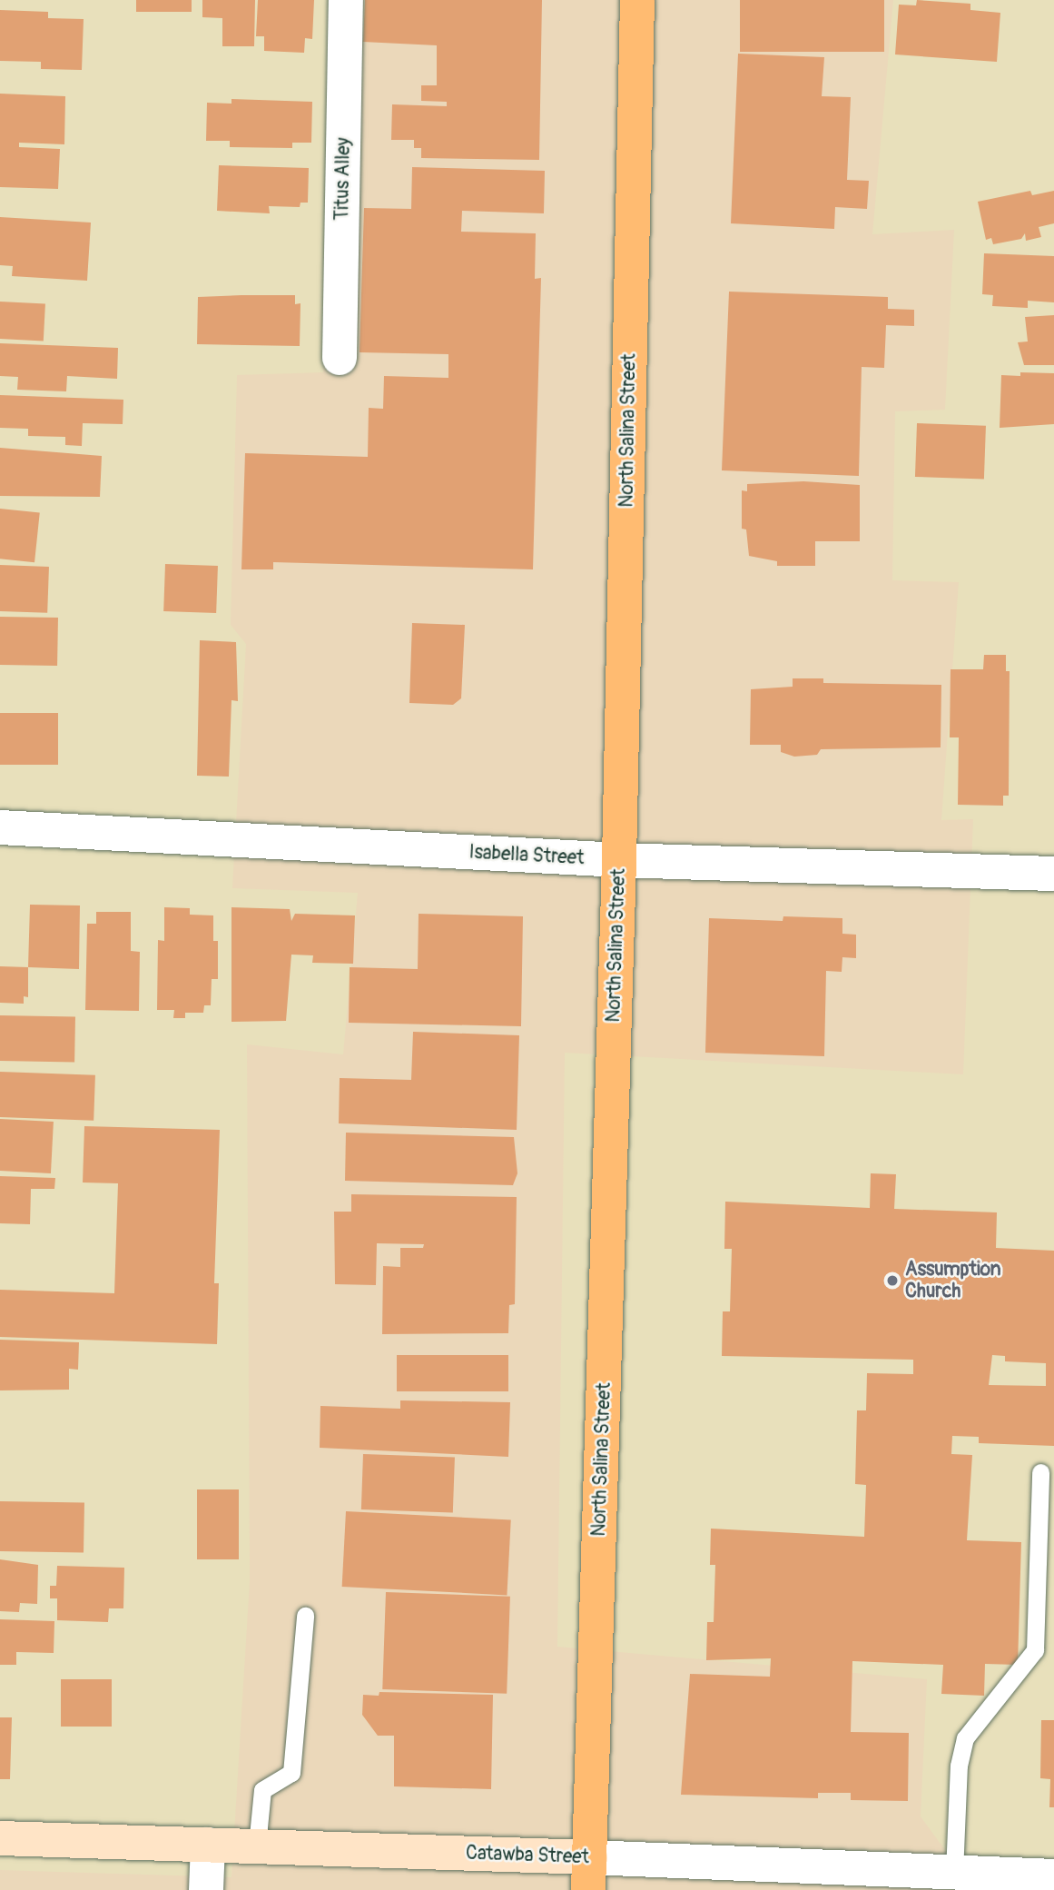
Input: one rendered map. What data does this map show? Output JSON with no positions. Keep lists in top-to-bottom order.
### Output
{
  "streets": {
    "main road": ["North Salina Street"],
    "street": ["Titus Alley", "Isabella Street", "Catawba Street"]
  },
  "crossings": [
    ["North Salina Street", "Isabella Street"],
    ["North Salina Street", "Catawba Street"]
  ],
  "places": ["Assumption Church"]
}
